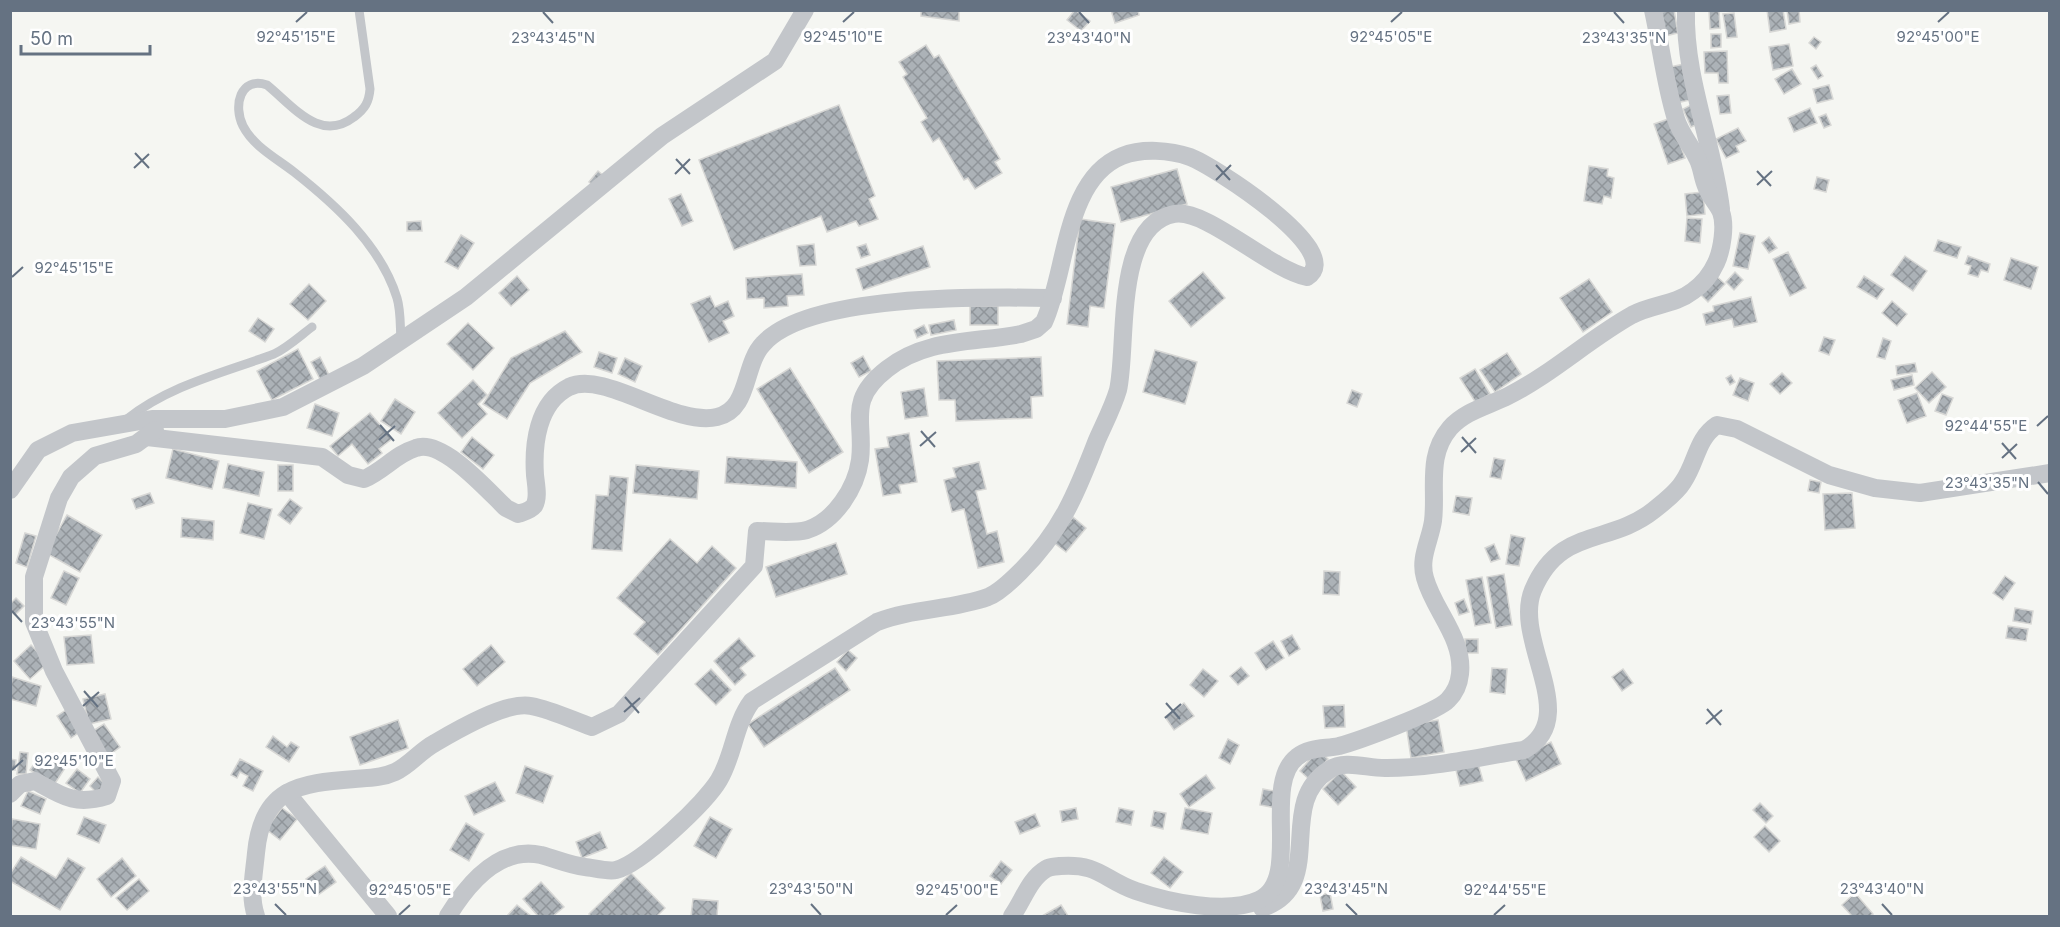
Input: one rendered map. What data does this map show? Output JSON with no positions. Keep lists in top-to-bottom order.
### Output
{
  "scale_bar": "50 m",
  "coordinates": [
    "92°45'15\"E",
    "92°45'10\"E",
    "92°45'05\"E",
    "92°45'00\"E",
    "23°43'35\"N",
    "23°43'45\"N",
    "23°43'40\"N",
    "92°44'55\"E",
    "23°43'55\"N",
    "23°43'50\"N"
  ]
}
